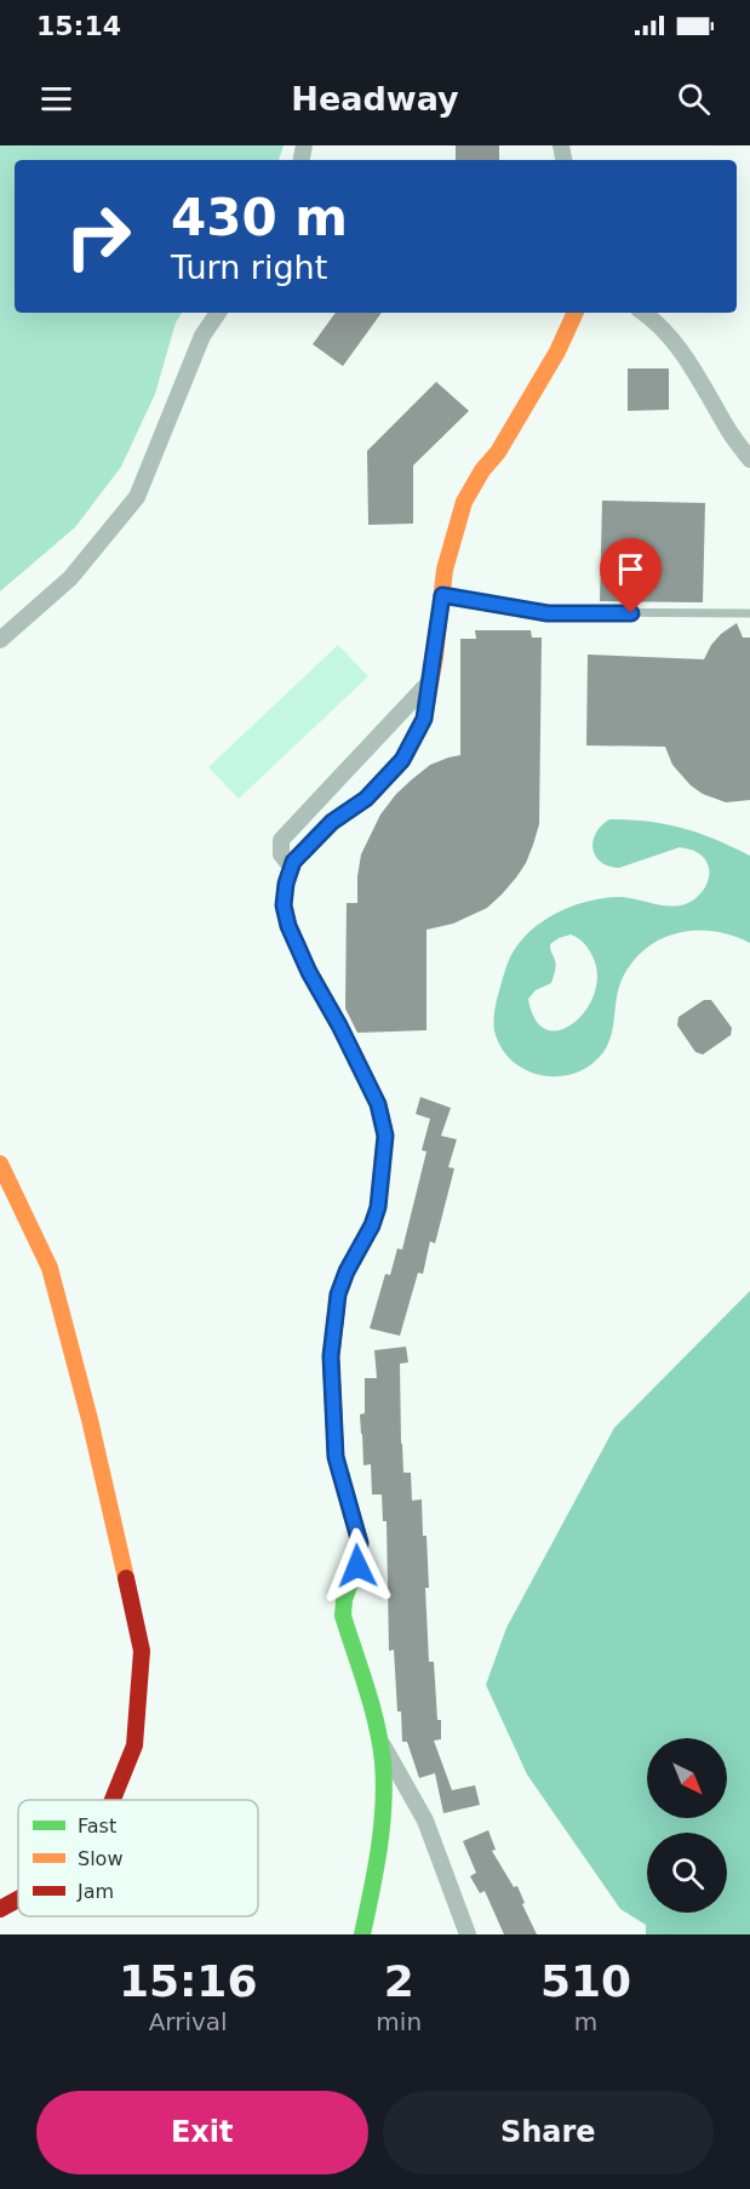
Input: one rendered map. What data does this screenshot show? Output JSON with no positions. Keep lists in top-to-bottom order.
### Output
{
  "legend": ["Fast", "Slow", "Jam"],
  "north": "bottom right",
  "page": {
    "status": "15:14",
    "header": "Headway",
    "turn": ["430 m", "Turn right"],
    "eta": [
      "15:16",
      "Arrival",
      "2",
      "min",
      "510",
      "m"
    ],
    "buttons": ["Exit", "Share"]
  }
}
